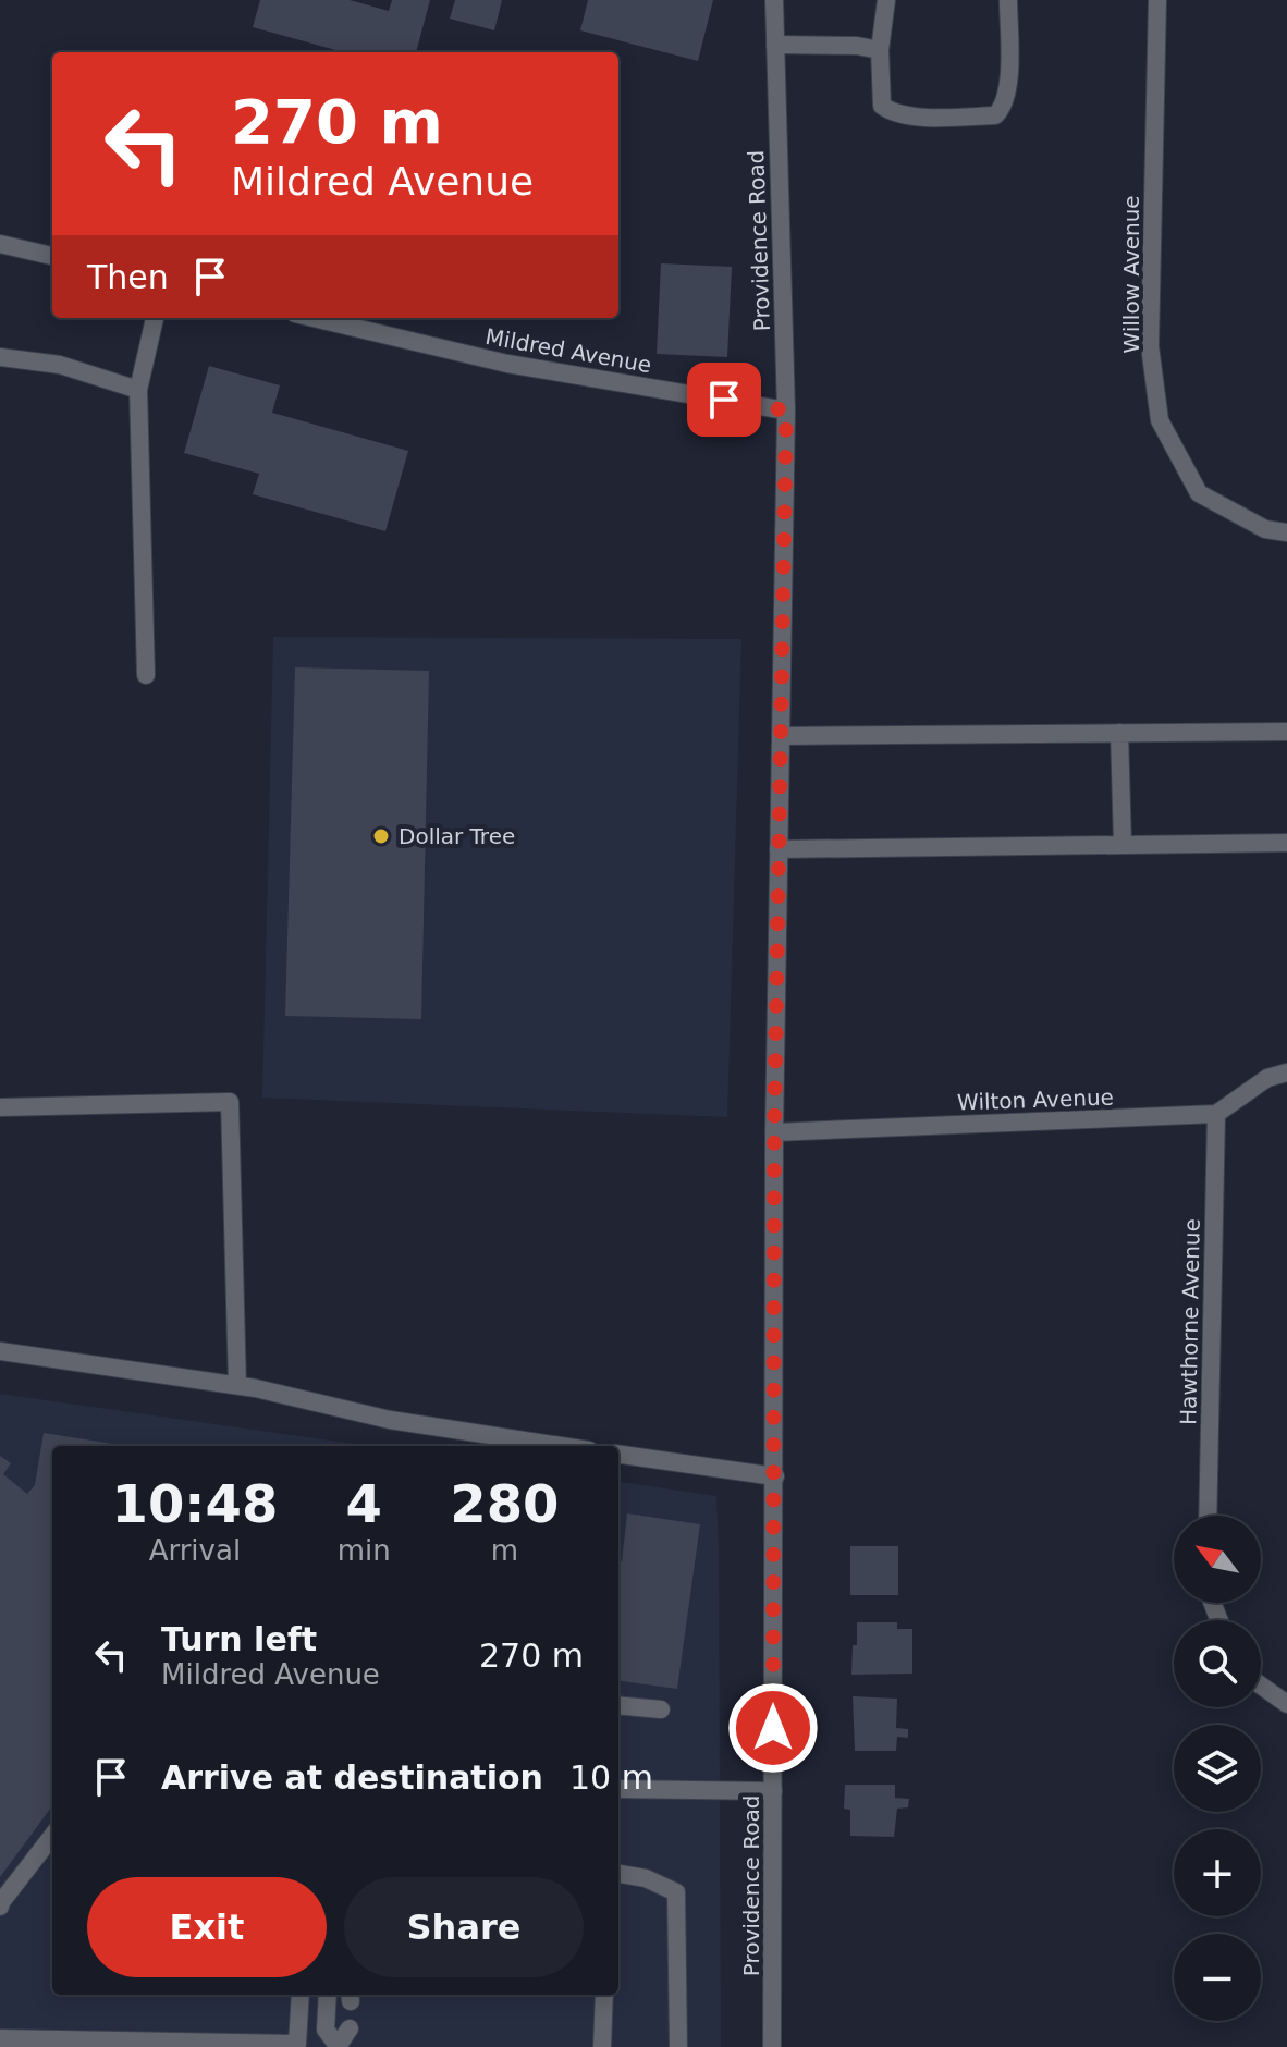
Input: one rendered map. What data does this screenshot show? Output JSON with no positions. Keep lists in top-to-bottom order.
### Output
{
  "streets": {
    "street": [
      "Providence Road",
      "Willow Avenue",
      "Mildred Avenue",
      "Wilton Avenue",
      "Hawthorne Avenue"
    ]
  },
  "crossings": [
    ["Providence Road", "Mildred Avenue"],
    ["Providence Road", "Wilton Avenue"],
    ["Wilton Avenue", "Hawthorne Avenue"]
  ],
  "places": ["Dollar Tree"],
  "north": "top left",
  "page": {
    "turn": ["270 m", "Mildred Avenue"],
    "then": "Then",
    "eta": [
      "10:48",
      "Arrival",
      "4",
      "min",
      "280",
      "m"
    ],
    "map_buttons": ["+", "−"],
    "list": [
      {
        "name": "Turn left",
        "note": "Mildred Avenue",
        "value": "270 m"
      },
      {
        "name": "Arrive at destination",
        "value": "10 m"
      }
    ],
    "buttons": ["Exit", "Share"]
  }
}
